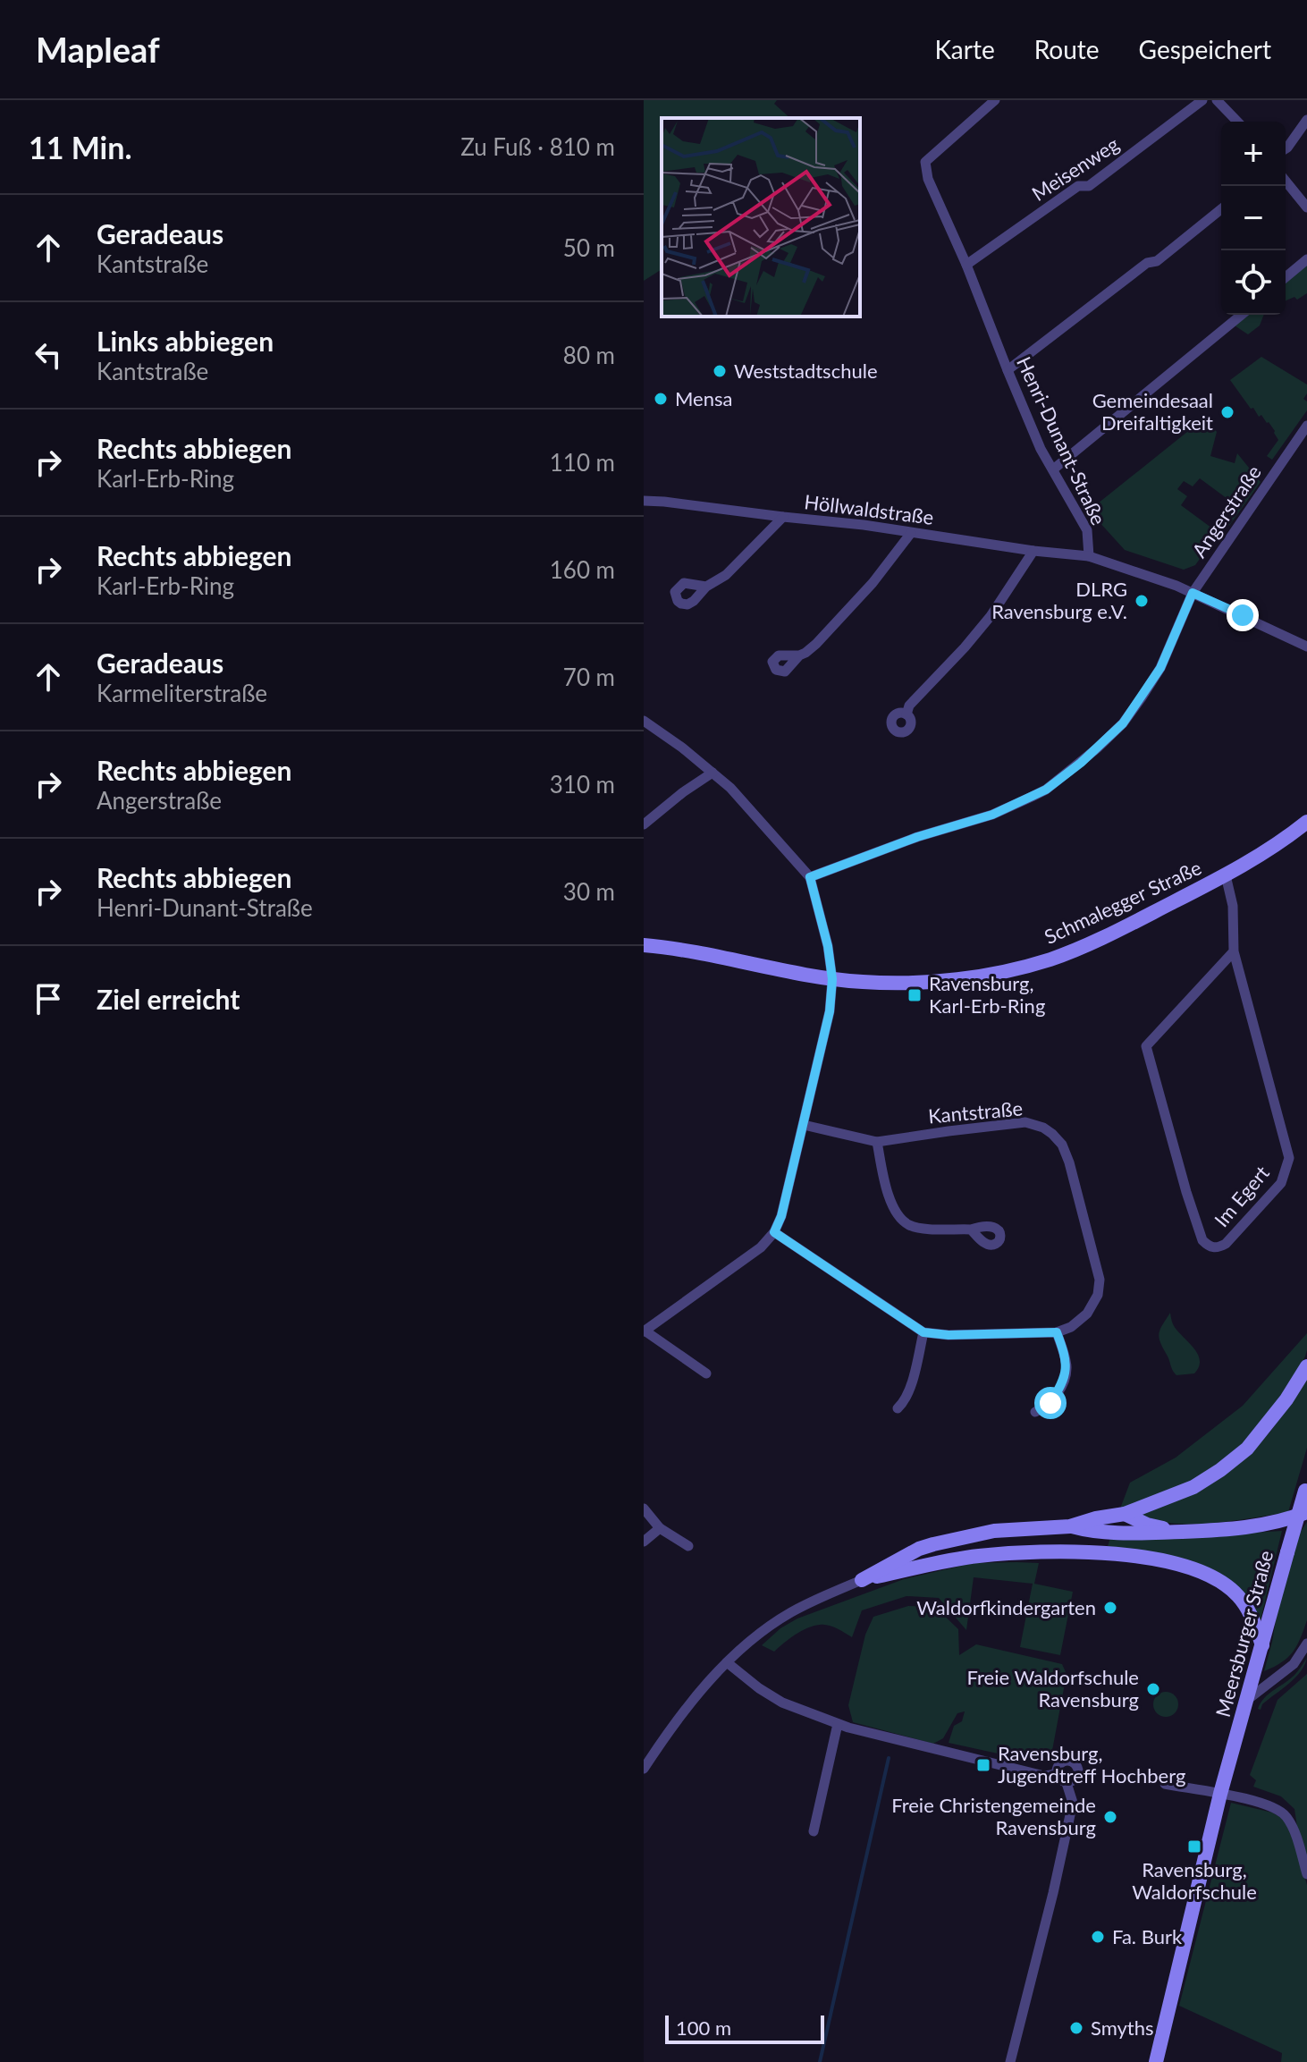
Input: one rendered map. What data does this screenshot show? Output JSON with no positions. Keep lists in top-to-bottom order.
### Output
{
  "streets": {
    "street": [
      "Meisenweg",
      "Henri-Dunant-Straße",
      "Höllwaldstraße",
      "Angerstraße",
      "Schmalegger Straße",
      "Kantstraße",
      "Im Egert",
      "Meersburger Straße"
    ]
  },
  "crossings": [
    ["Meisenweg", "Henri-Dunant-Straße"],
    ["Henri-Dunant-Straße", "Höllwaldstraße"],
    ["Henri-Dunant-Straße", "Angerstraße"],
    ["Schmalegger Straße", "Im Egert"]
  ],
  "places": {
    "other": [
      "Weststadtschule",
      "Mensa",
      "Gemeindesaal Dreifaltigkeit",
      "DLRG Ravensburg e.V.",
      "Waldorfkindergarten",
      "Freie Waldorfschule Ravensburg",
      "Freie Christengemeinde Ravensburg",
      "Fa. Burk",
      "Smyths"
    ],
    "transit": ["Ravensburg, Karl-Erb-Ring", "Ravensburg, Jugendtreff Hochberg", "Ravensburg, Waldorfschule"]
  },
  "scale_bar": "100 m",
  "page": {
    "header": "Mapleaf",
    "nav": ["Karte", "Route", "Gespeichert"],
    "heading": ["11 Min.", "Zu Fuß · 810 m"],
    "map_buttons": ["+", "−"],
    "list": [
      ["Geradeaus", "Kantstraße", "50 m"],
      ["Links abbiegen", "Kantstraße", "80 m"],
      ["Rechts abbiegen", "Karl-Erb-Ring", "110 m"],
      ["Rechts abbiegen", "Karl-Erb-Ring", "160 m"],
      ["Geradeaus", "Karmeliterstraße", "70 m"],
      ["Rechts abbiegen", "Angerstraße", "310 m"],
      ["Rechts abbiegen", "Henri-Dunant-Straße", "30 m"],
      "Ziel erreicht"
    ],
    "scale": "100 m"
  }
}
